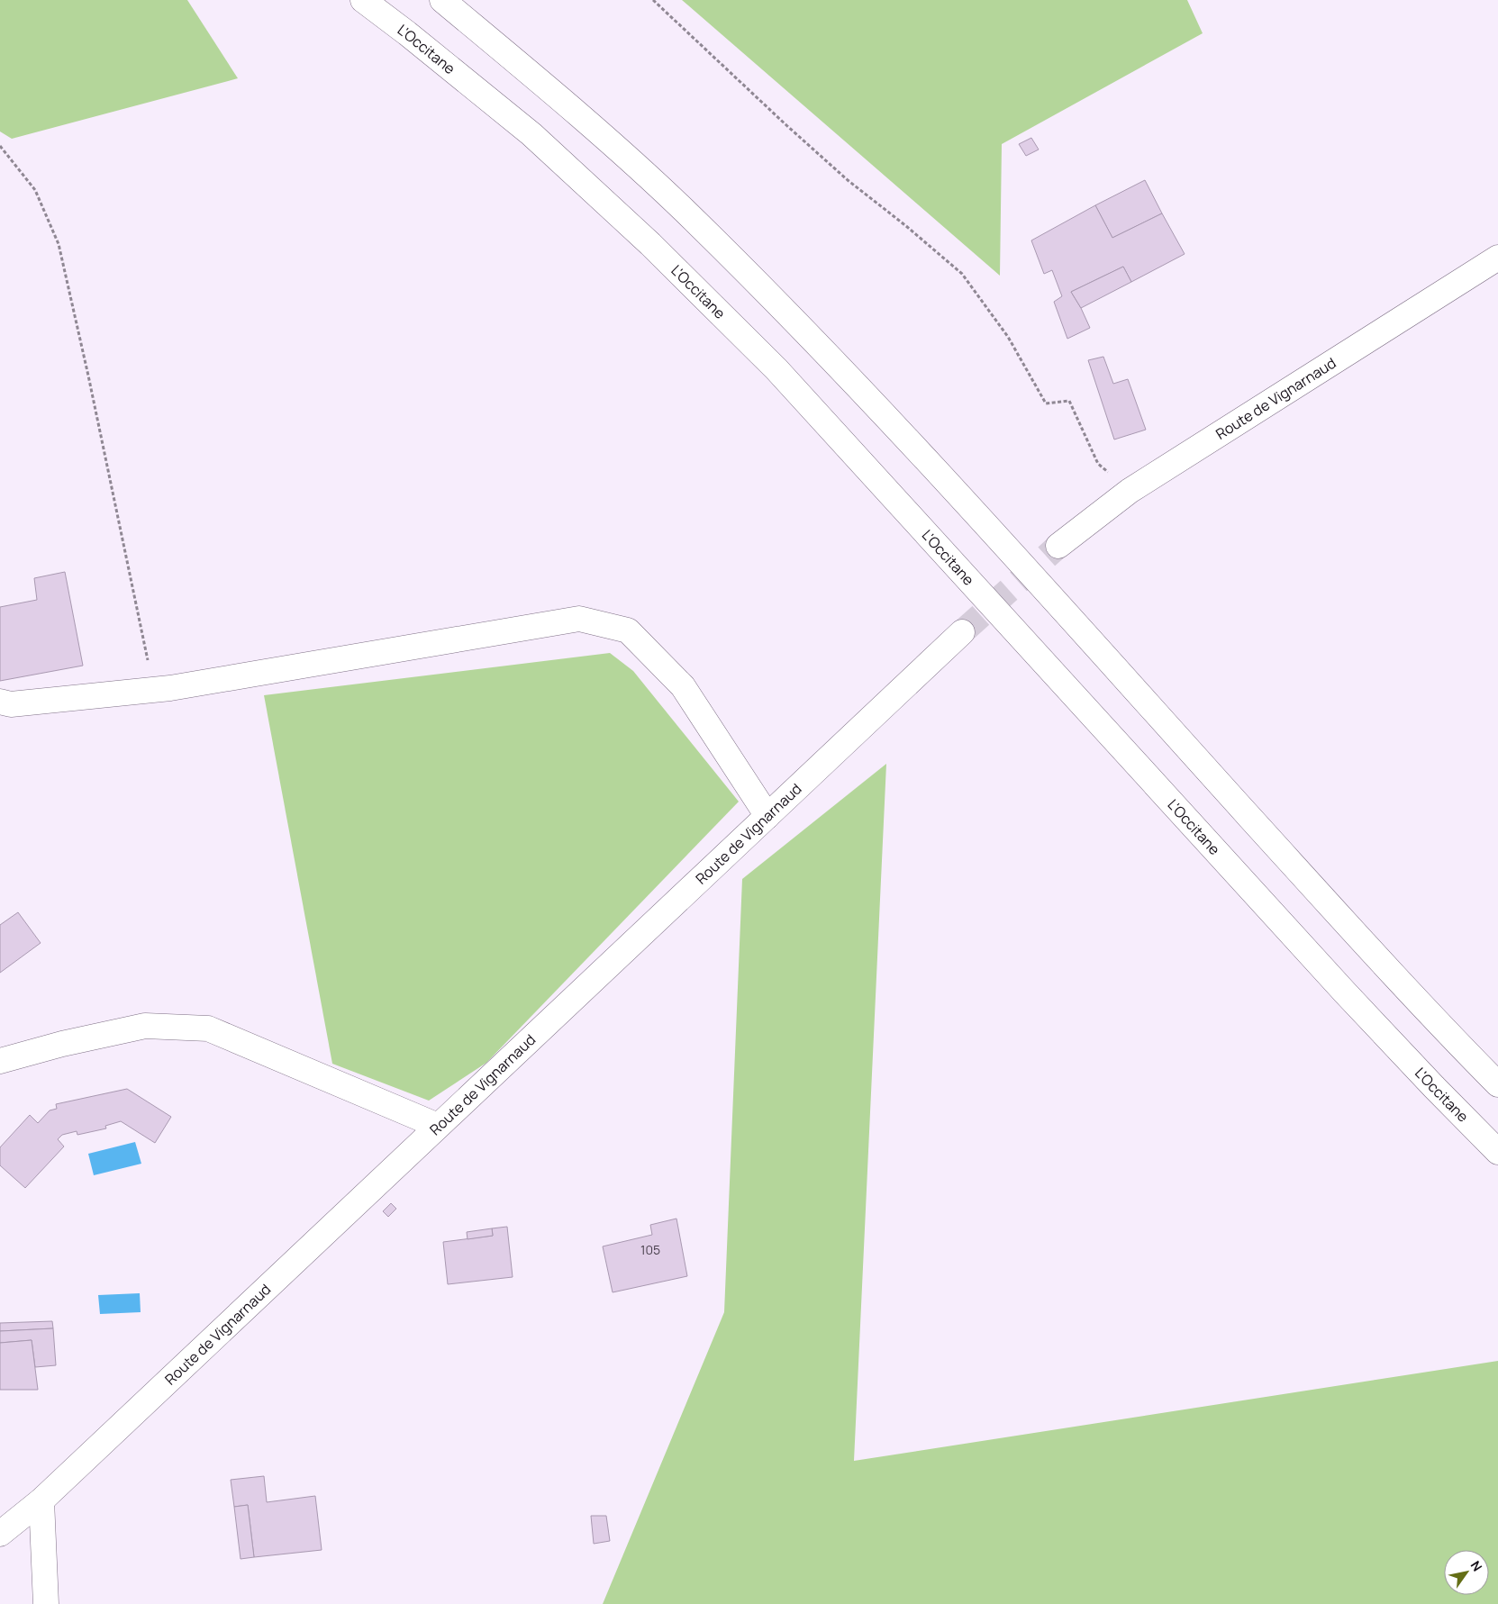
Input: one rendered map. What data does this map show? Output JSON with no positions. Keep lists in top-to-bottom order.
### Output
{
  "streets": {
    "main road": ["L'Occitane", "Route de Vignarnaud"]
  },
  "house_numbers": ["105"],
  "north": "top right"
}
